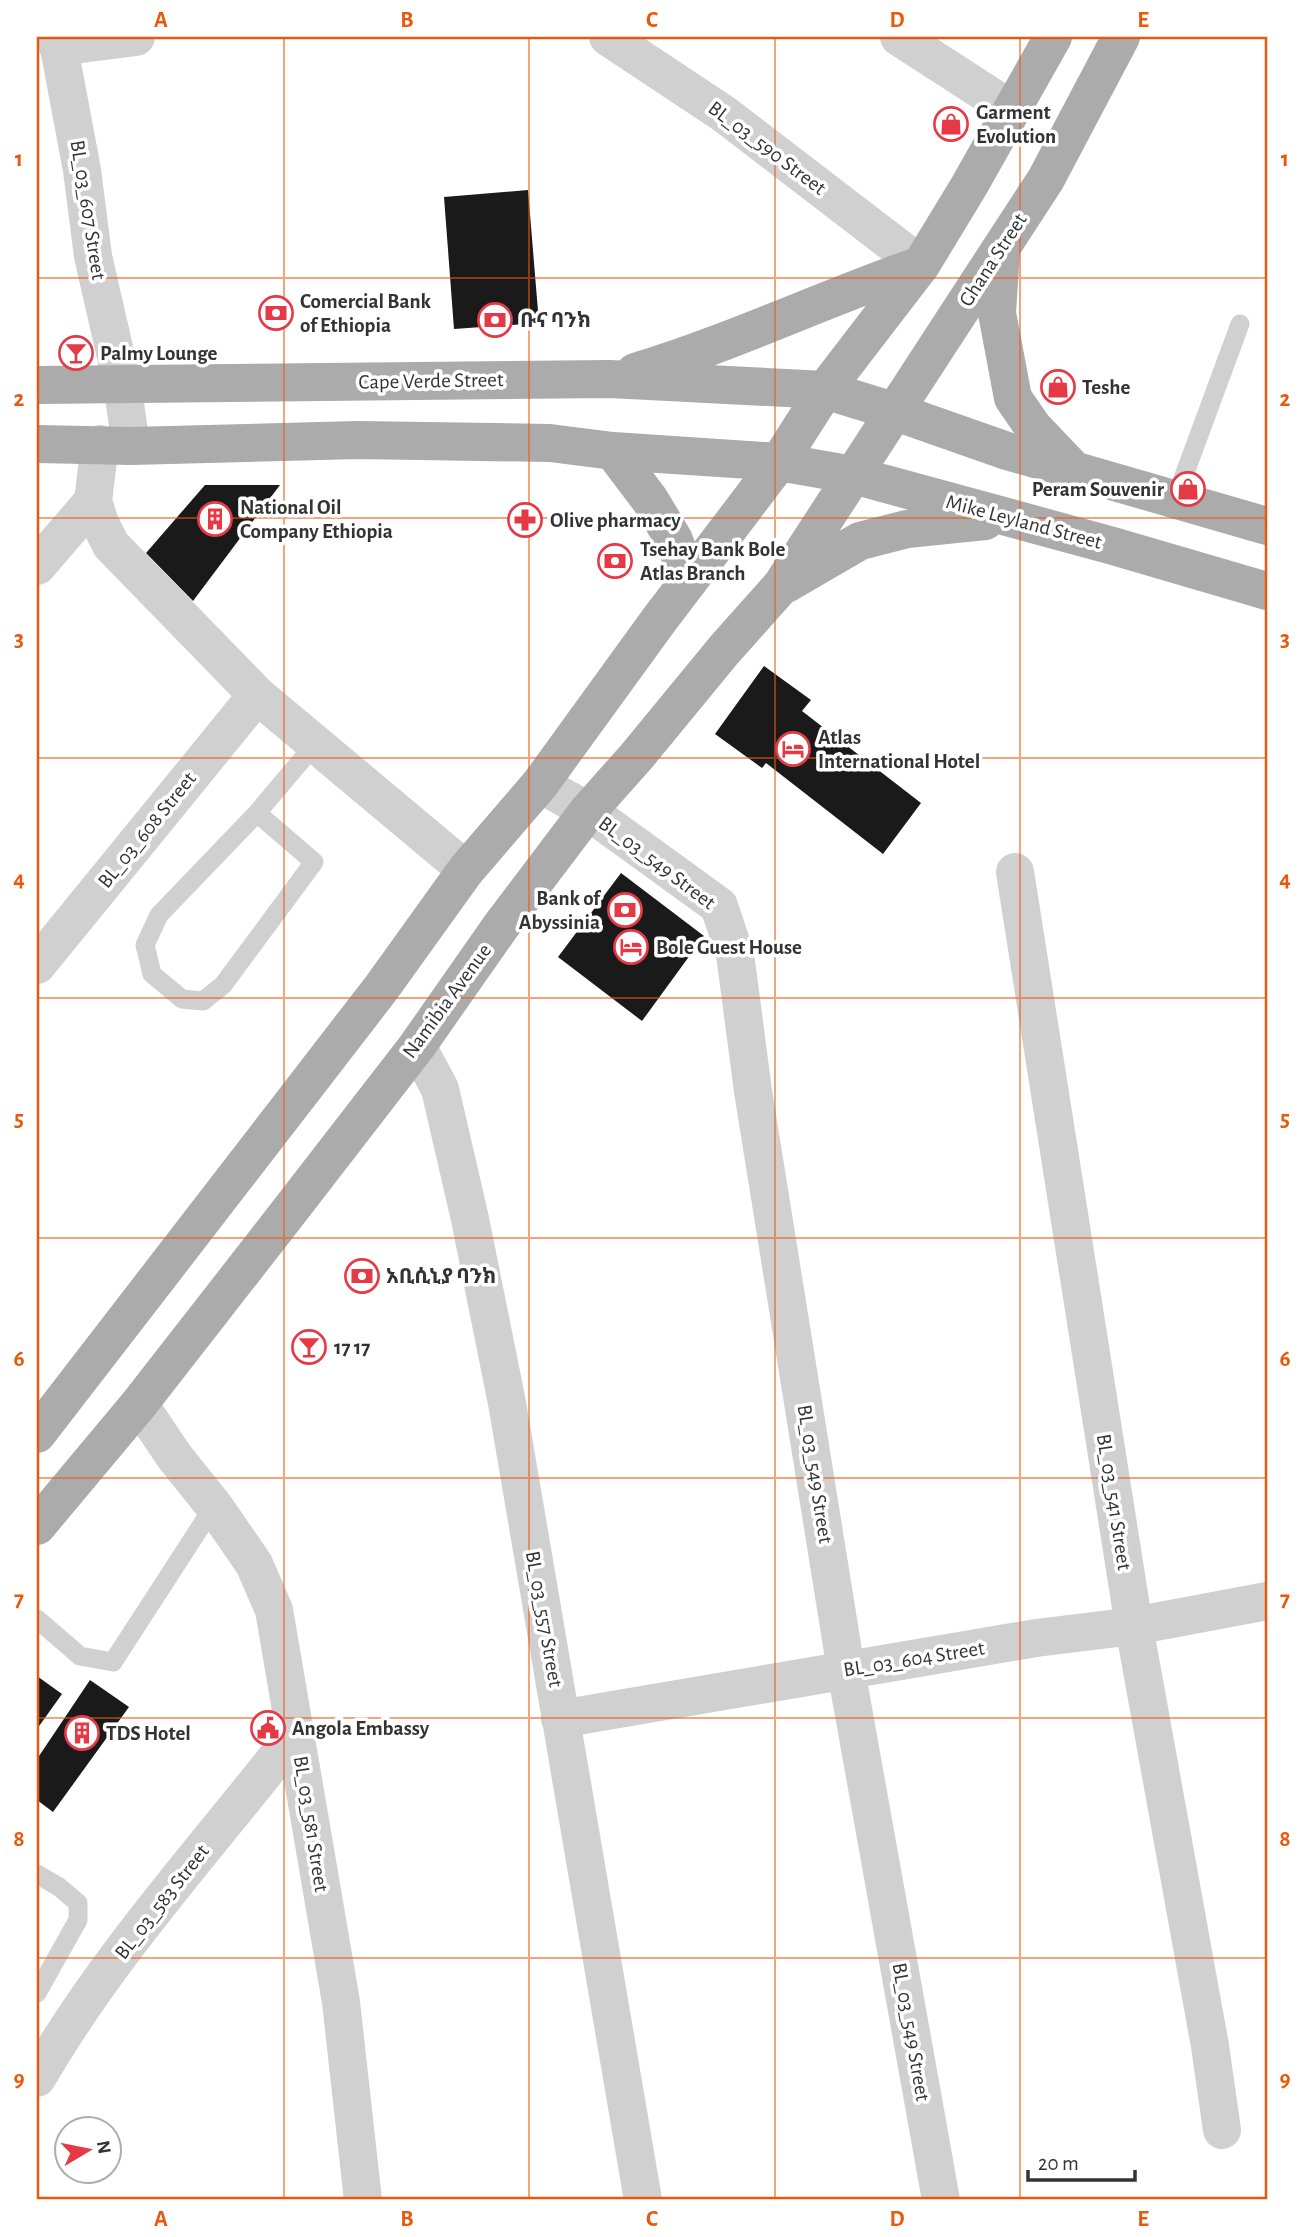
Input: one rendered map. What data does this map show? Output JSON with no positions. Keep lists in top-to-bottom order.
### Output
{
  "streets": {
    "main road": [
      "Ghana Street",
      "Cape Verde Street",
      "Mike Leyland Street",
      "Namibia Avenue"
    ],
    "street": [
      "BL_03_590 Street",
      "BL_03_607 Street",
      "BL_03_608 Street",
      "BL_03_549 Street",
      "BL_03_541 Street",
      "BL_03_557 Street",
      "BL_03_604 Street",
      "BL_03_581 Street",
      "BL_03_583 Street"
    ]
  },
  "crossings": [
    ["BL_03_607 Street", "Cape Verde Street"],
    ["Ghana Street", "Cape Verde Street"],
    ["Ghana Street", "Mike Leyland Street"],
    ["Ghana Street", "Namibia Avenue"],
    ["Mike Leyland Street", "Namibia Avenue"],
    ["BL_03_549 Street", "Namibia Avenue"],
    ["BL_03_549 Street", "BL_03_604 Street"],
    ["Namibia Avenue", "BL_03_557 Street"],
    ["Namibia Avenue", "BL_03_581 Street"],
    ["BL_03_541 Street", "BL_03_604 Street"],
    ["BL_03_557 Street", "BL_03_604 Street"],
    ["BL_03_581 Street", "BL_03_583 Street"]
  ],
  "places": {
    "shop": ["Garment Evolution", "Teshe", "Peram Souvenir"],
    "bank": [
      "Comercial Bank of Ethiopia",
      "ቡና ባንክ",
      "Tsehay Bank Bole Atlas Branch",
      "Bank of Abyssinia",
      "አቢሲኒያ ባንክ"
    ],
    "bar": ["Palmy Lounge", "17 17"],
    "building": ["National Oil Company Ethiopia", "TDS Hotel"],
    "pharmacy": ["Olive pharmacy"],
    "hotel": ["Atlas International Hotel", "Bole Guest House"],
    "public building": ["Angola Embassy"]
  },
  "scale_bar": "20 m",
  "north": "right",
  "grid": {
    "columns": [
      "A",
      "B",
      "C",
      "D",
      "E"
    ],
    "rows": [
      "1",
      "2",
      "3",
      "4",
      "5",
      "6",
      "7",
      "8",
      "9"
    ]
  }
}
